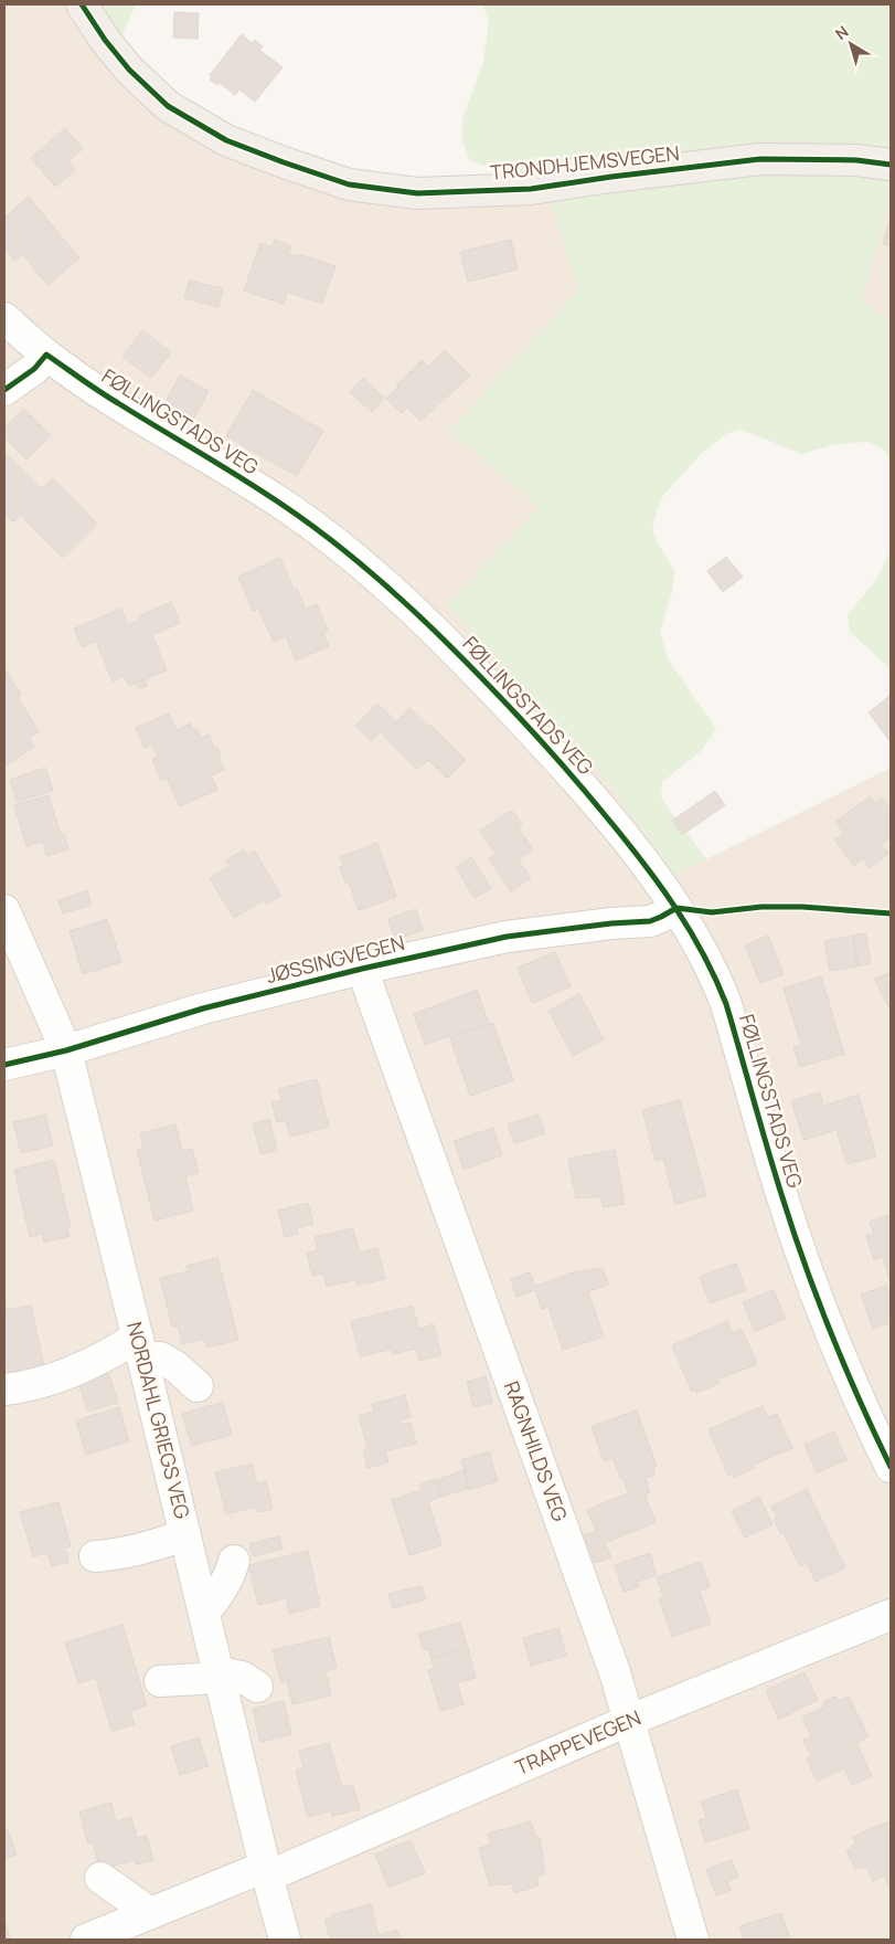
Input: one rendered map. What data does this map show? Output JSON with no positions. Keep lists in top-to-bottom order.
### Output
{
  "streets": {
    "main road": ["TRONDHJEMSVEGEN"],
    "street": [
      "FØLLINGSTADS VEG",
      "JØSSINGVEGEN",
      "NORDAHL GRIEGS VEG",
      "RAGNHILDS VEG",
      "TRAPPEVEGEN"
    ]
  },
  "crossings": [
    ["FØLLINGSTADS VEG", "JØSSINGVEGEN"],
    ["JØSSINGVEGEN", "NORDAHL GRIEGS VEG"],
    ["JØSSINGVEGEN", "RAGNHILDS VEG"],
    ["NORDAHL GRIEGS VEG", "TRAPPEVEGEN"],
    ["RAGNHILDS VEG", "TRAPPEVEGEN"]
  ],
  "north": "top left"
}
